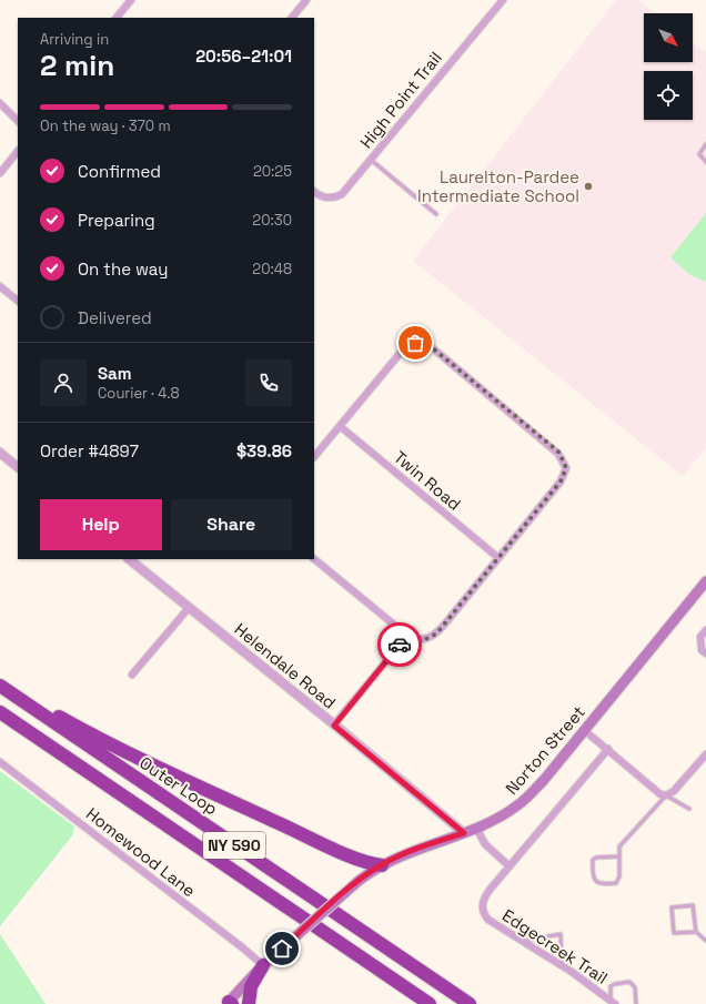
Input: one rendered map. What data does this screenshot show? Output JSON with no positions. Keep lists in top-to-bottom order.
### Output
{
  "streets": {
    "highway": ["Outer Loop", "NY 590"],
    "main road": ["Norton Street"],
    "street": [
      "High Point Trail",
      "Twin Road",
      "Helendale Road",
      "Homewood Lane",
      "Edgecreek Trail"
    ]
  },
  "crossings": [
    ["Helendale Road", "Norton Street"],
    ["Norton Street", "Homewood Lane"]
  ],
  "places": ["Laurelton-Pardee Intermediate School"],
  "north": "bottom right",
  "page": {
    "heading": ["2 min", "Arriving in", "20:56–21:01"],
    "panel": [
      "Sam",
      "Courier · 4.8",
      "Order #4897",
      "$39.86"
    ],
    "bar": "On the way · 370 m",
    "list": [
      ["Confirmed", "20:25"],
      ["Preparing", "20:30"],
      ["On the way", "20:48"],
      "Delivered"
    ],
    "buttons": ["Help", "Share"]
  }
}
